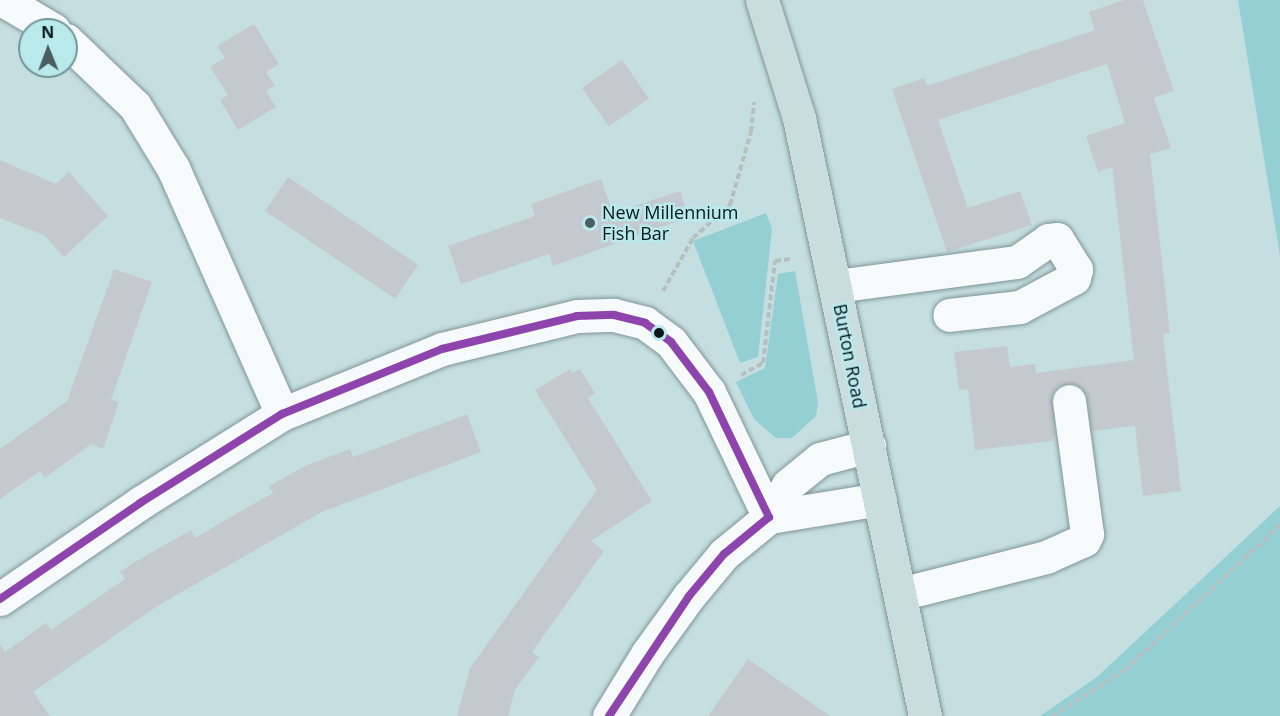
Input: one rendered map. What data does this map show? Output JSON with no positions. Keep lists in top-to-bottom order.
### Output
{
  "streets": {
    "highway": ["Burton Road"]
  },
  "places": ["New Millennium Fish Bar"],
  "north": "top"
}
